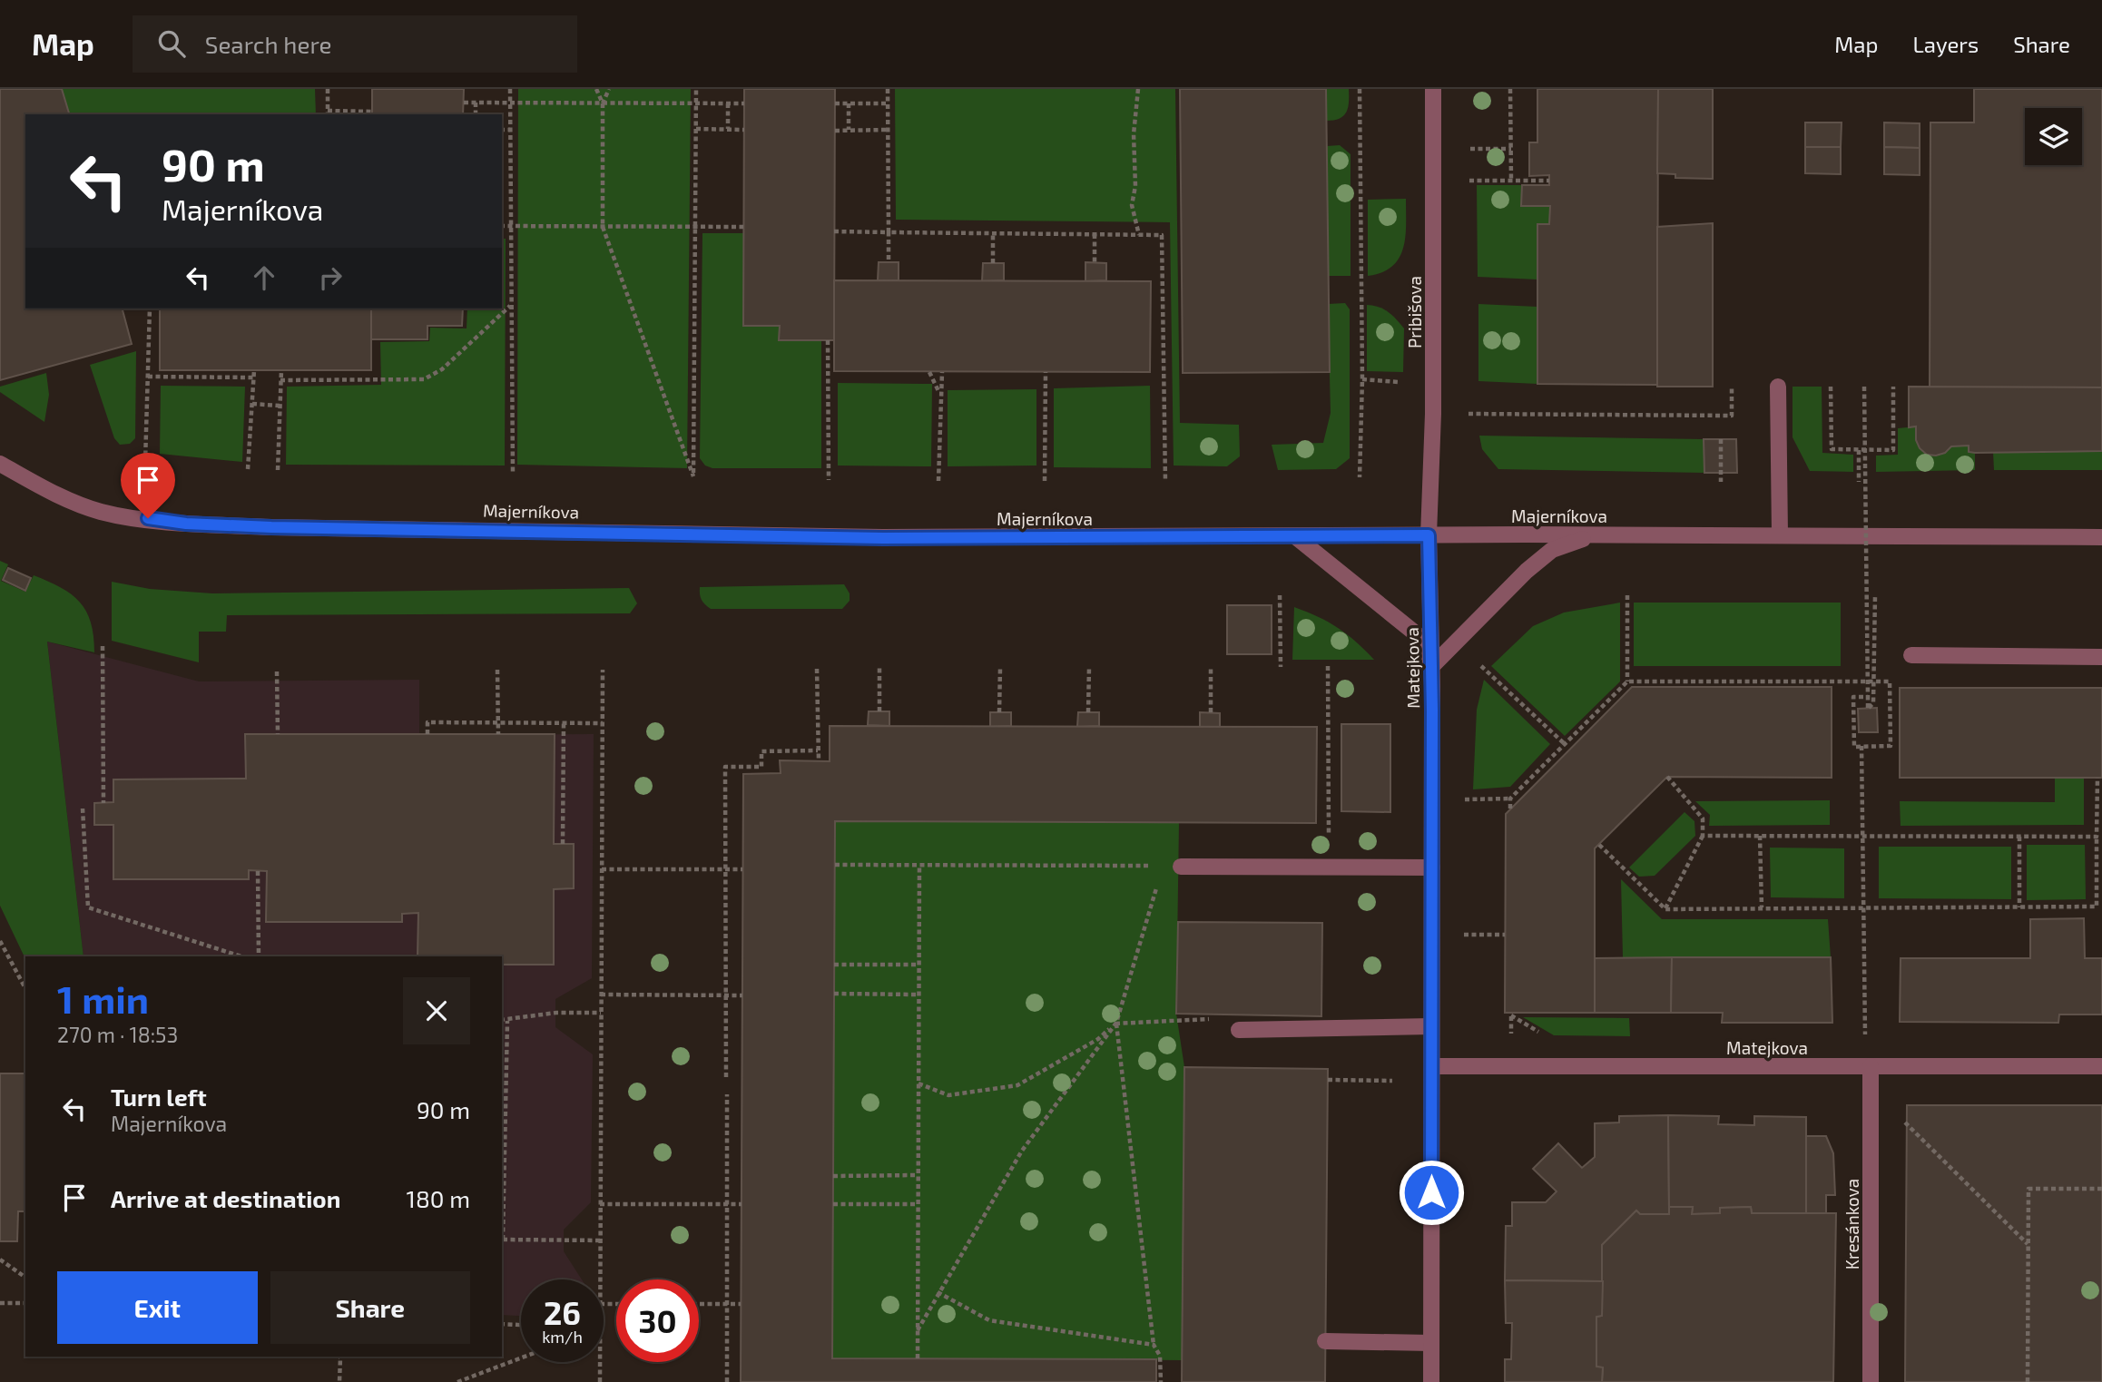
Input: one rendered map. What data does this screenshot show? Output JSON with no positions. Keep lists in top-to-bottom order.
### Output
{
  "streets": {
    "street": [
      "Pribišova",
      "Majerníkova",
      "Matejkova",
      "Kresánkova"
    ]
  },
  "crossings": [
    ["Pribišova", "Majerníkova"],
    ["Pribišova", "Matejkova"],
    ["Majerníkova", "Matejkova"],
    ["Matejkova", "Kresánkova"]
  ],
  "page": {
    "header": "Map",
    "search": "Search here",
    "nav": ["Map", "Layers", "Share"],
    "turn": ["90 m", "Majerníkova"],
    "heading": ["1 min", "270 m · 18:53"],
    "list": [
      {
        "name": "Turn left",
        "note": "Majerníkova",
        "value": "90 m"
      },
      {
        "name": "Arrive at destination",
        "value": "180 m"
      }
    ],
    "buttons": ["Exit", "Share"],
    "speed": "26 km/h",
    "limit": "30"
  }
}
